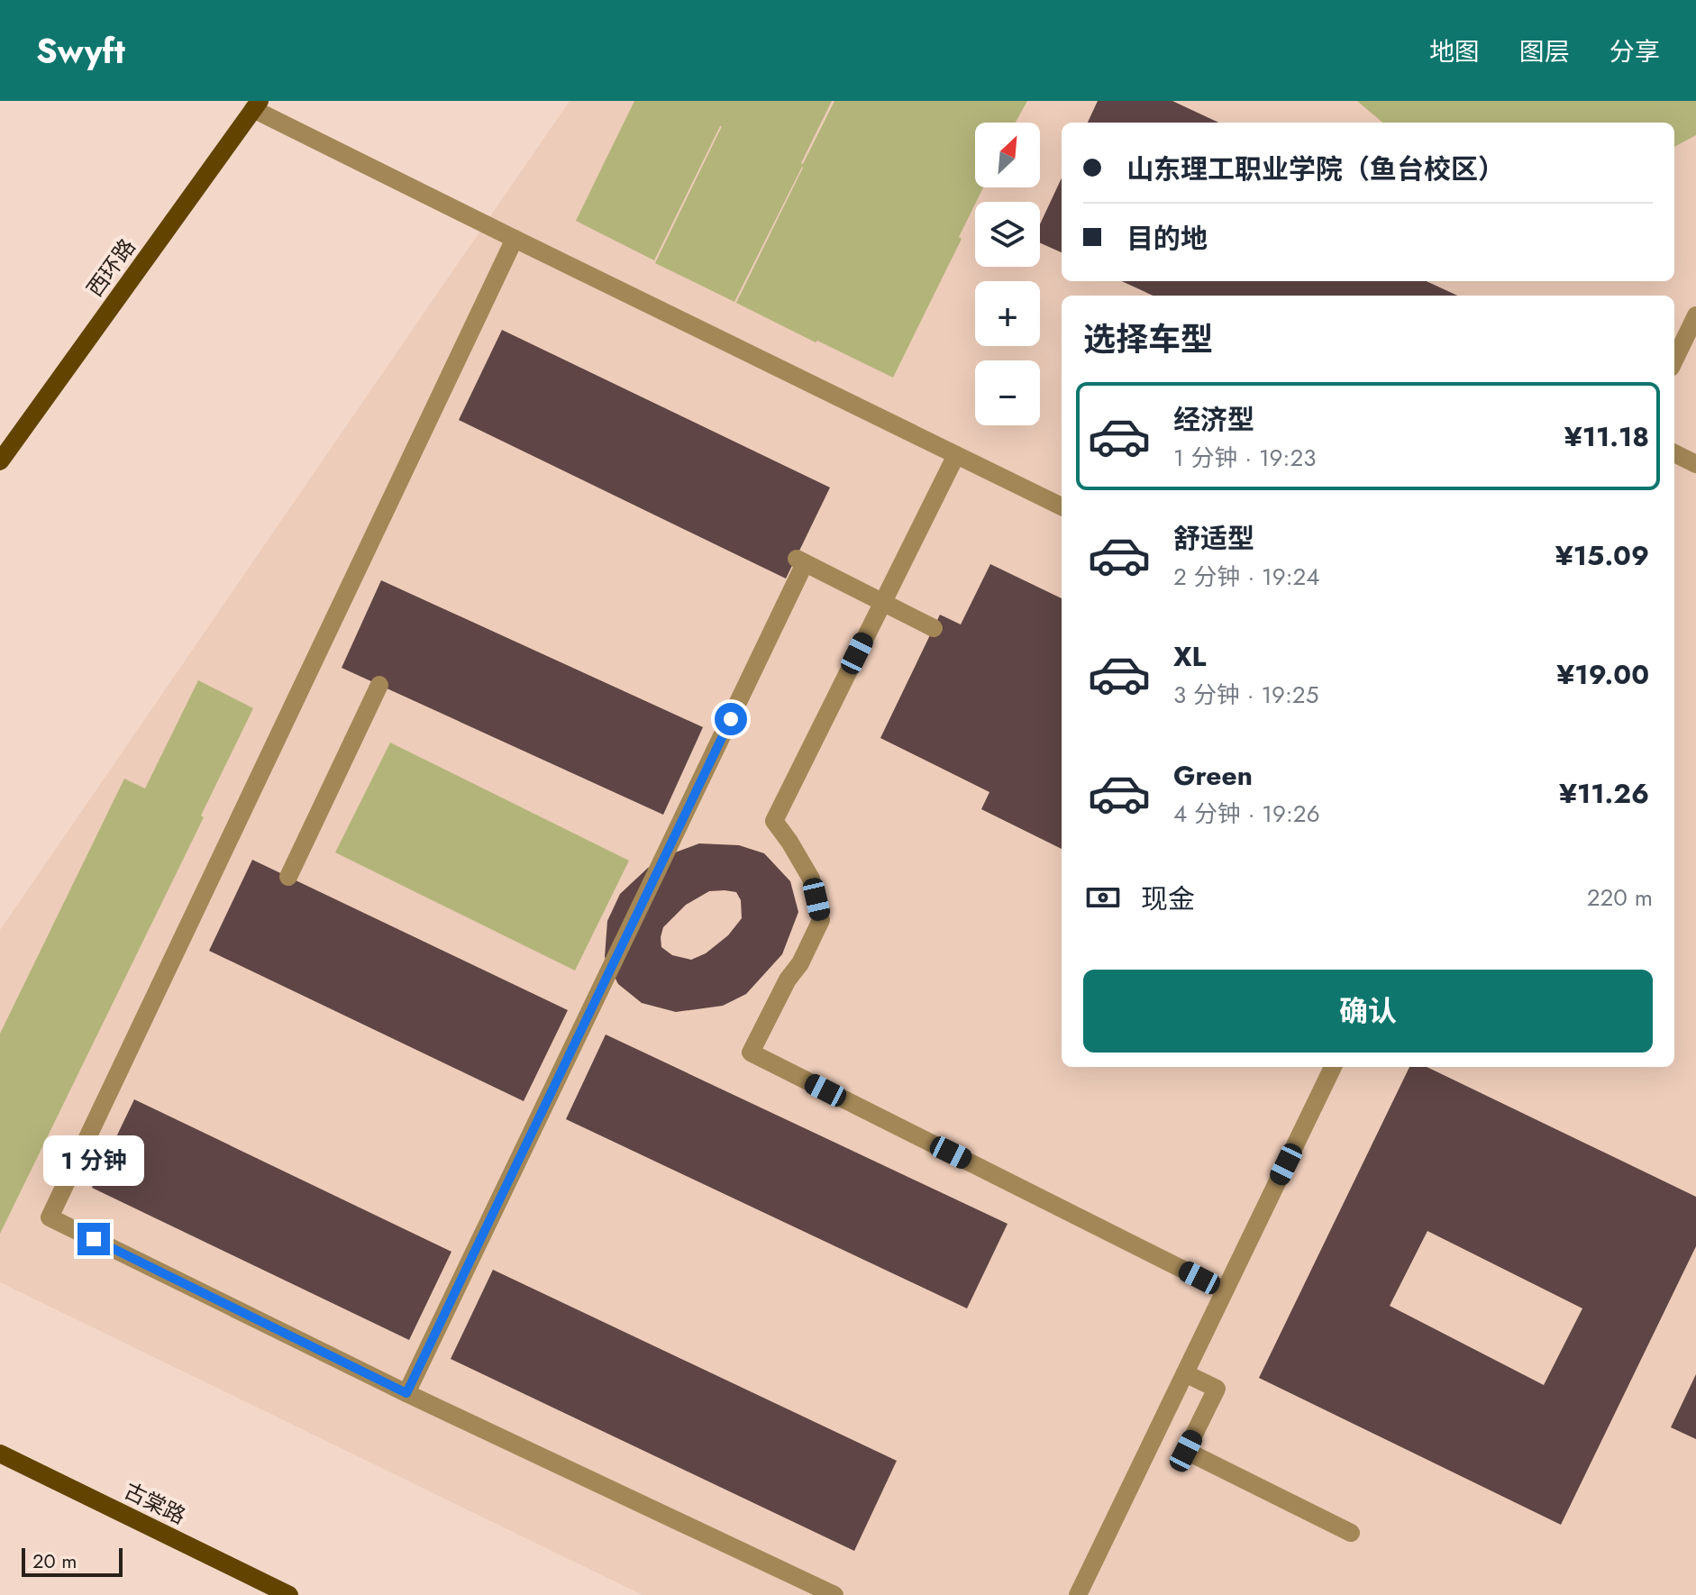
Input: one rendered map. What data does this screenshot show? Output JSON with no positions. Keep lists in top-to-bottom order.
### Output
{
  "streets": {
    "main road": ["西环路", "古棠路"]
  },
  "scale_bar": "20 m",
  "north": "top right",
  "page": {
    "header": "Swyft",
    "nav": ["地图", "图层", "分享"],
    "map_buttons": ["+", "−"],
    "banner": ["山东理工职业学院（鱼台校区）", "目的地"],
    "heading": "选择车型",
    "list": [
      {
        "name": "经济型",
        "note": "1 分钟 · 19:23",
        "value": "¥11.18"
      },
      {
        "name": "舒适型",
        "note": "2 分钟 · 19:24",
        "value": "¥15.09"
      },
      {
        "name": "XL",
        "note": "3 分钟 · 19:25",
        "value": "¥19.00"
      },
      {
        "name": "Green",
        "note": "4 分钟 · 19:26",
        "value": "¥11.26"
      }
    ],
    "pay": ["现金", "220 m"],
    "buttons": "确认",
    "bubble": "1 分钟",
    "scale": "20 m"
  }
}
